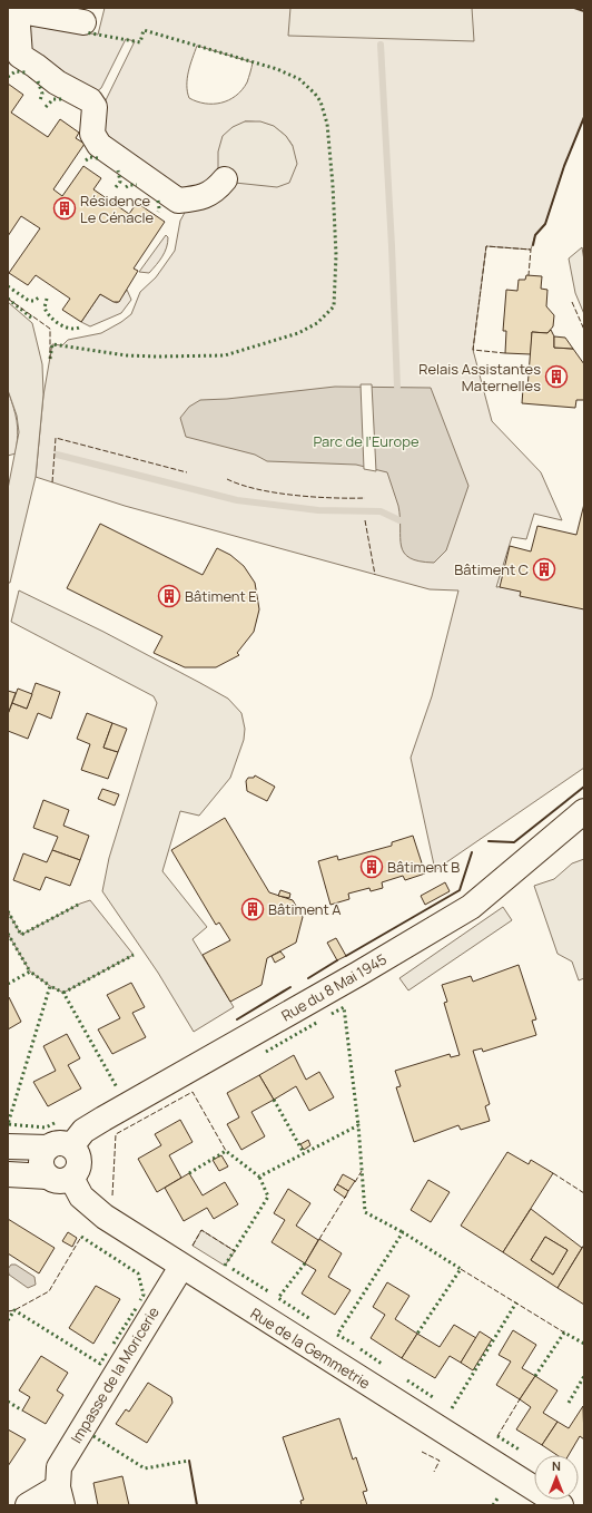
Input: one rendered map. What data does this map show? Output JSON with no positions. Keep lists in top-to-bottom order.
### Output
{
  "streets": {
    "street": ["Rue du 8 Mai 1945", "Rue de la Gemmetrie", "Impasse de la Moricerie"]
  },
  "crossings": [
    ["Rue du 8 Mai 1945", "Rue de la Gemmetrie"],
    ["Rue de la Gemmetrie", "Impasse de la Moricerie"]
  ],
  "parks": ["Parc de l’Europe"],
  "places": {
    "building": [
      "Résidence Le Cénacle",
      "Relais Assistantes Maternelles",
      "Bâtiment C",
      "Bâtiment E",
      "Bâtiment B",
      "Bâtiment A"
    ]
  },
  "north": "top"
}
